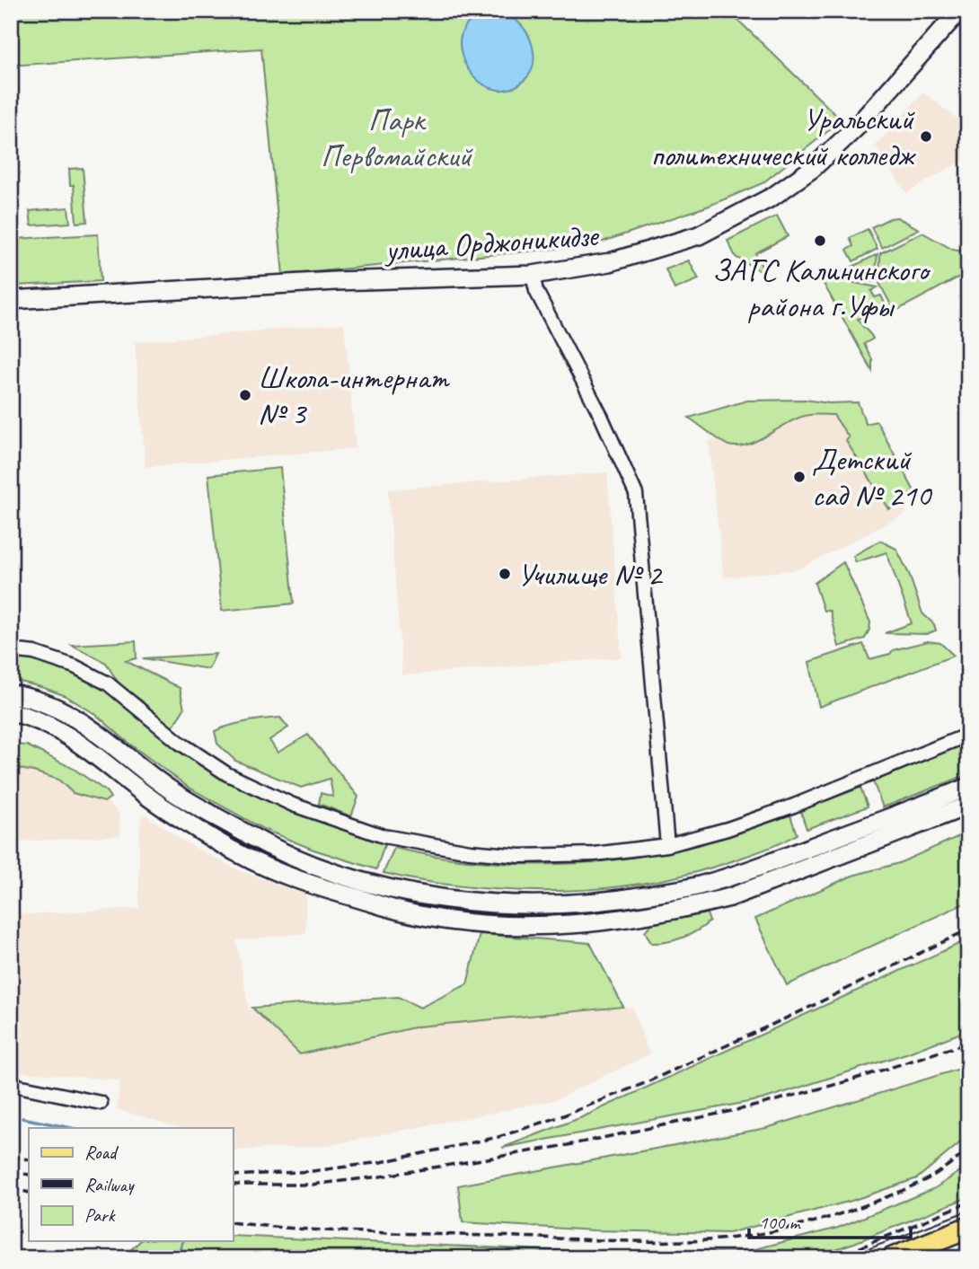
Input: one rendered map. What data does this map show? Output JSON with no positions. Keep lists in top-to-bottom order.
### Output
{
  "streets": {
    "main road": ["улица Орджоникидзе"]
  },
  "parks": ["Парк Первомайский"],
  "places": [
    "Уральский политехнический колледж",
    "ЗАГС Калининского района г.Уфы",
    "Школа-интернат № 3",
    "Детский сад № 210",
    "Училище № 2"
  ],
  "legend": ["Road", "Railway", "Park"],
  "scale_bar": "100 m"
}
